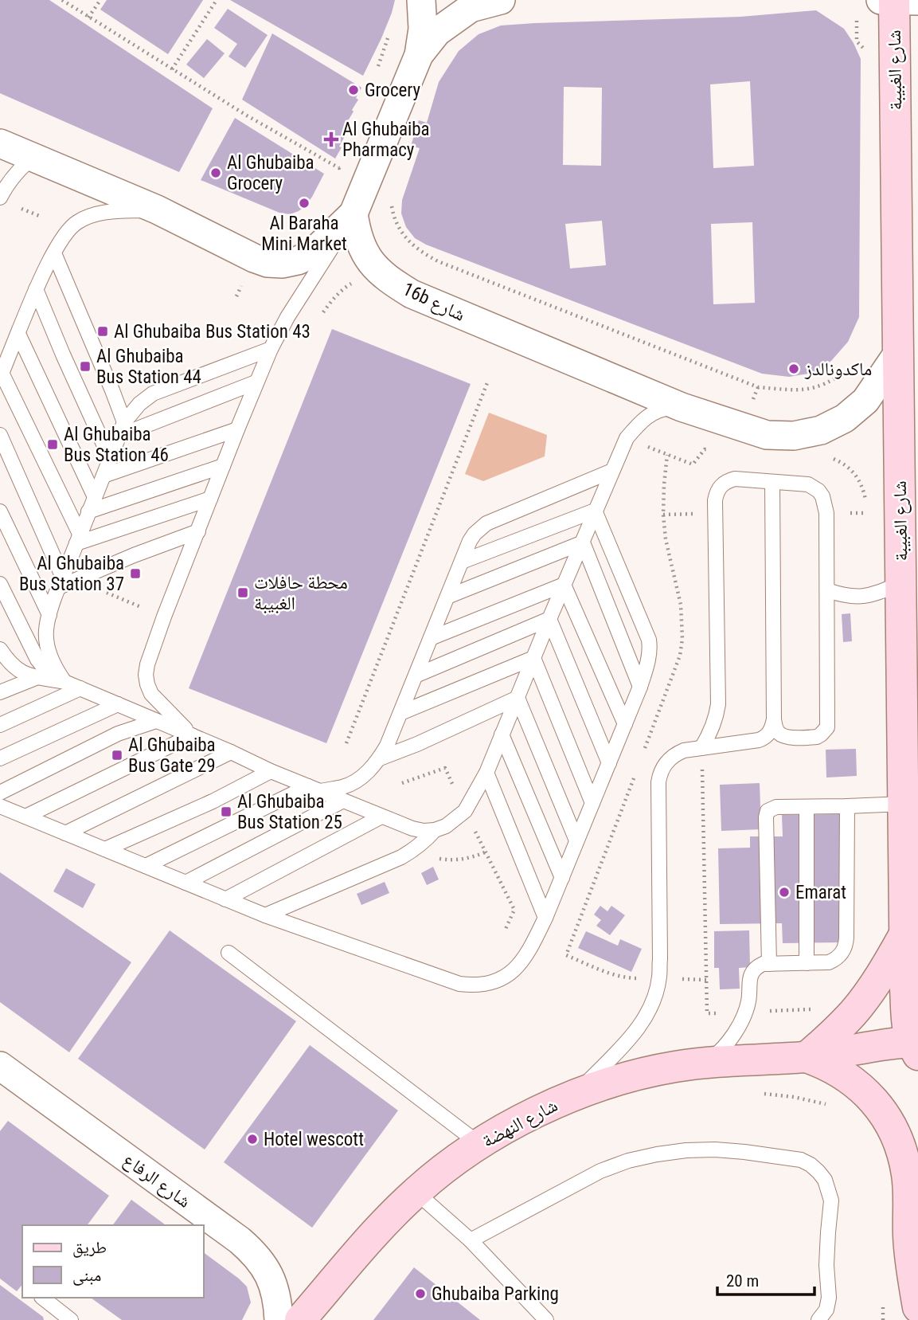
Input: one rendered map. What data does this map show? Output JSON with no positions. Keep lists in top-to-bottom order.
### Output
{
  "streets": {
    "street": [
      "شارع الغبيبة",
      "16b شارع",
      "شارع النهضة",
      "شارع الرفاع"
    ]
  },
  "crossings": [
    ["شارع الغبيبة", "16b شارع"],
    ["شارع الغبيبة", "شارع النهضة"]
  ],
  "places": {
    "other": [
      "Grocery",
      "Al Ghubaiba Grocery",
      "Al Baraha Mini Market",
      "ماكدونالدز",
      "Emarat",
      "Hotel wescott",
      "Ghubaiba Parking"
    ],
    "health": ["Al Ghubaiba Pharmacy"],
    "transit": [
      "Al Ghubaiba Bus Station 43",
      "Al Ghubaiba Bus Station 44",
      "Al Ghubaiba Bus Station 46",
      "Al Ghubaiba Bus Station 37",
      "محطة حافلات الغبيبة",
      "Al Ghubaiba Bus Gate 29",
      "Al Ghubaiba Bus Station 25"
    ]
  },
  "legend": ["طريق", "مبنى"],
  "scale_bar": "20 m"
}
